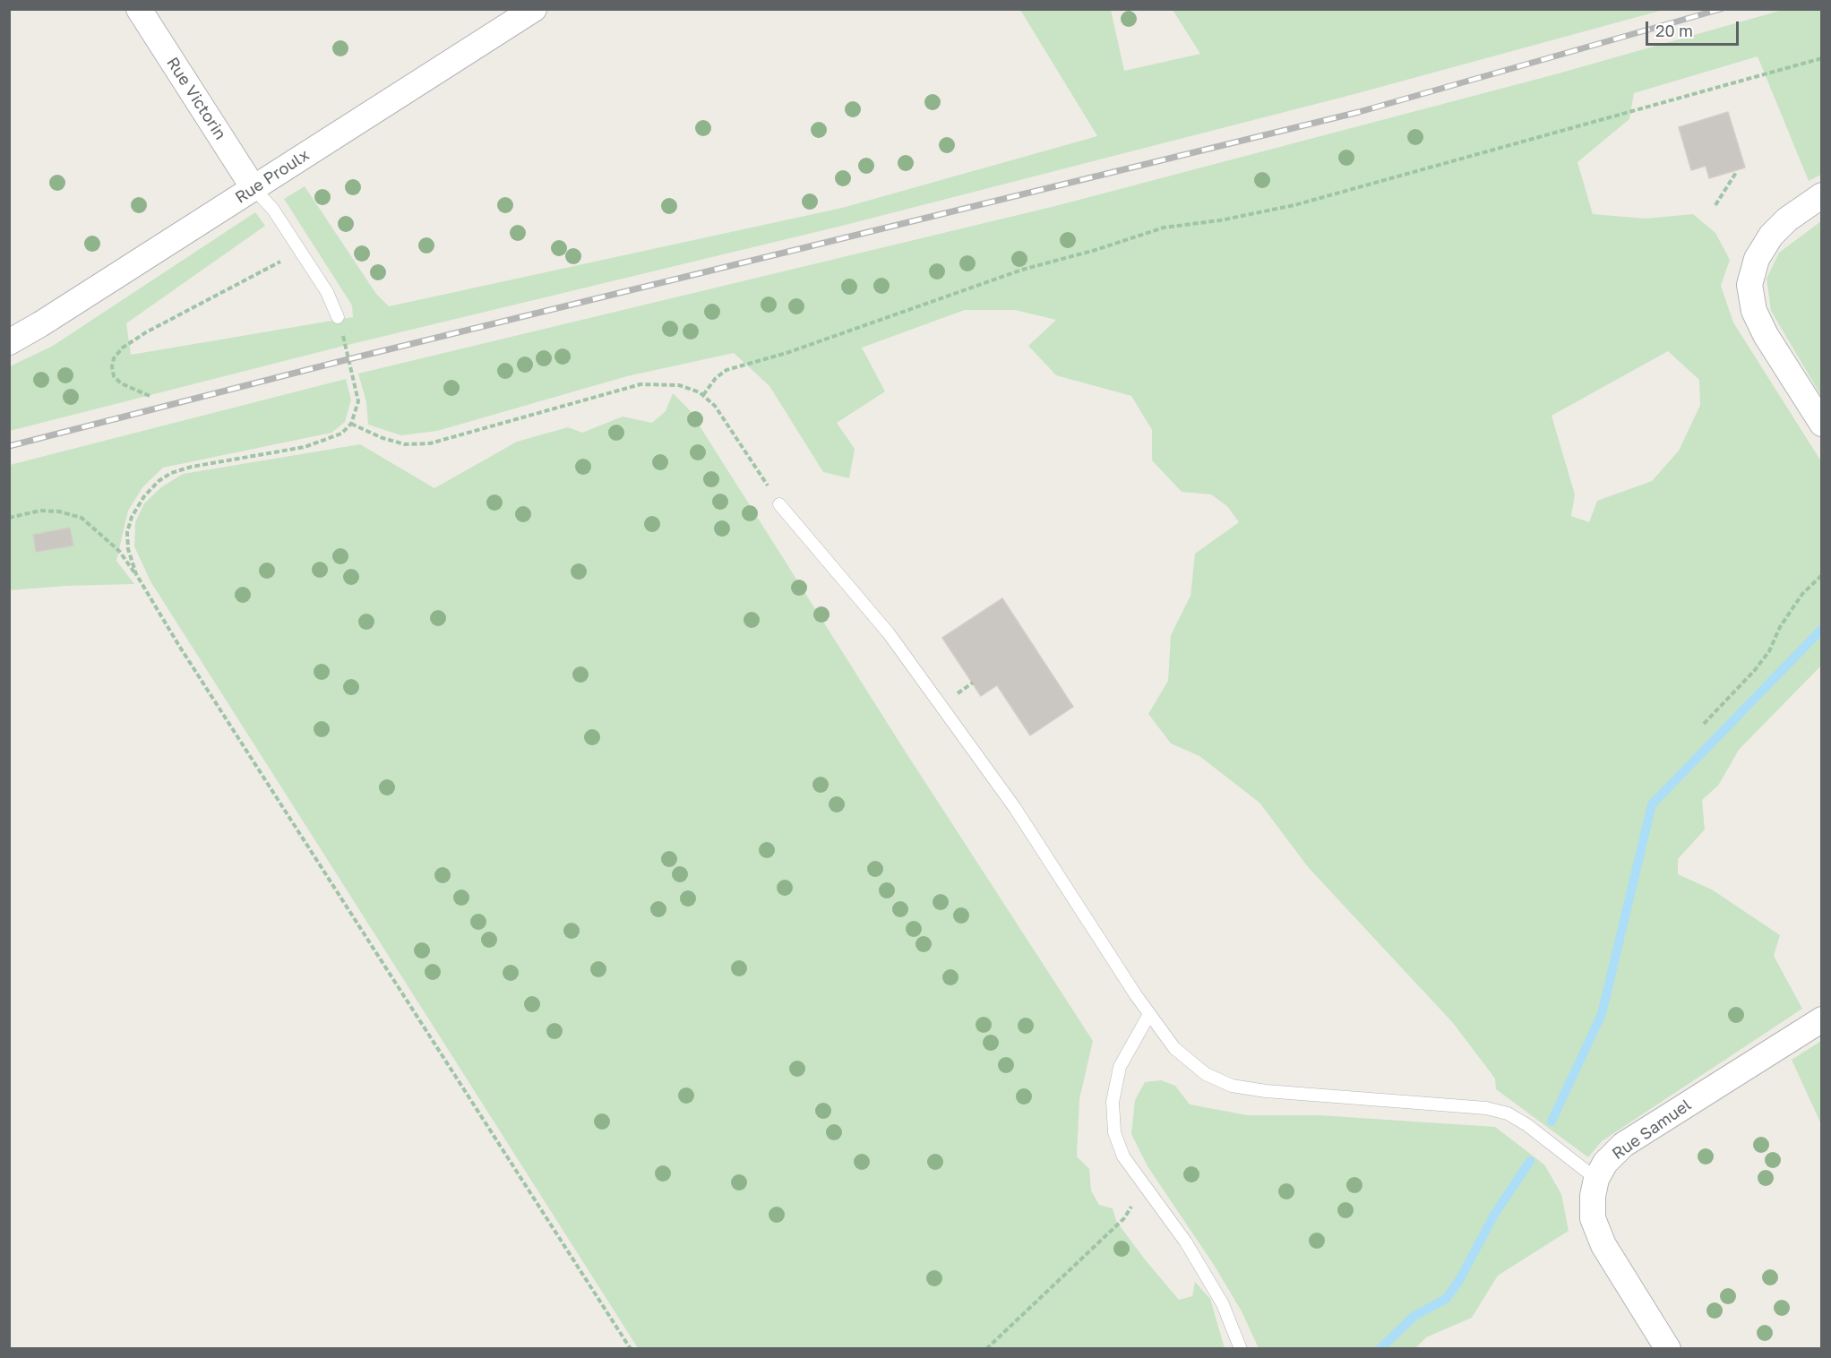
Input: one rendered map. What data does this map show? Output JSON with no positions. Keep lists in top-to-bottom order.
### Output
{
  "streets": {
    "street": ["Rue Victorin", "Rue Proulx", "Rue Samuel"]
  },
  "crossings": [
    ["Rue Victorin", "Rue Proulx"]
  ],
  "scale_bar": "20 m"
}
